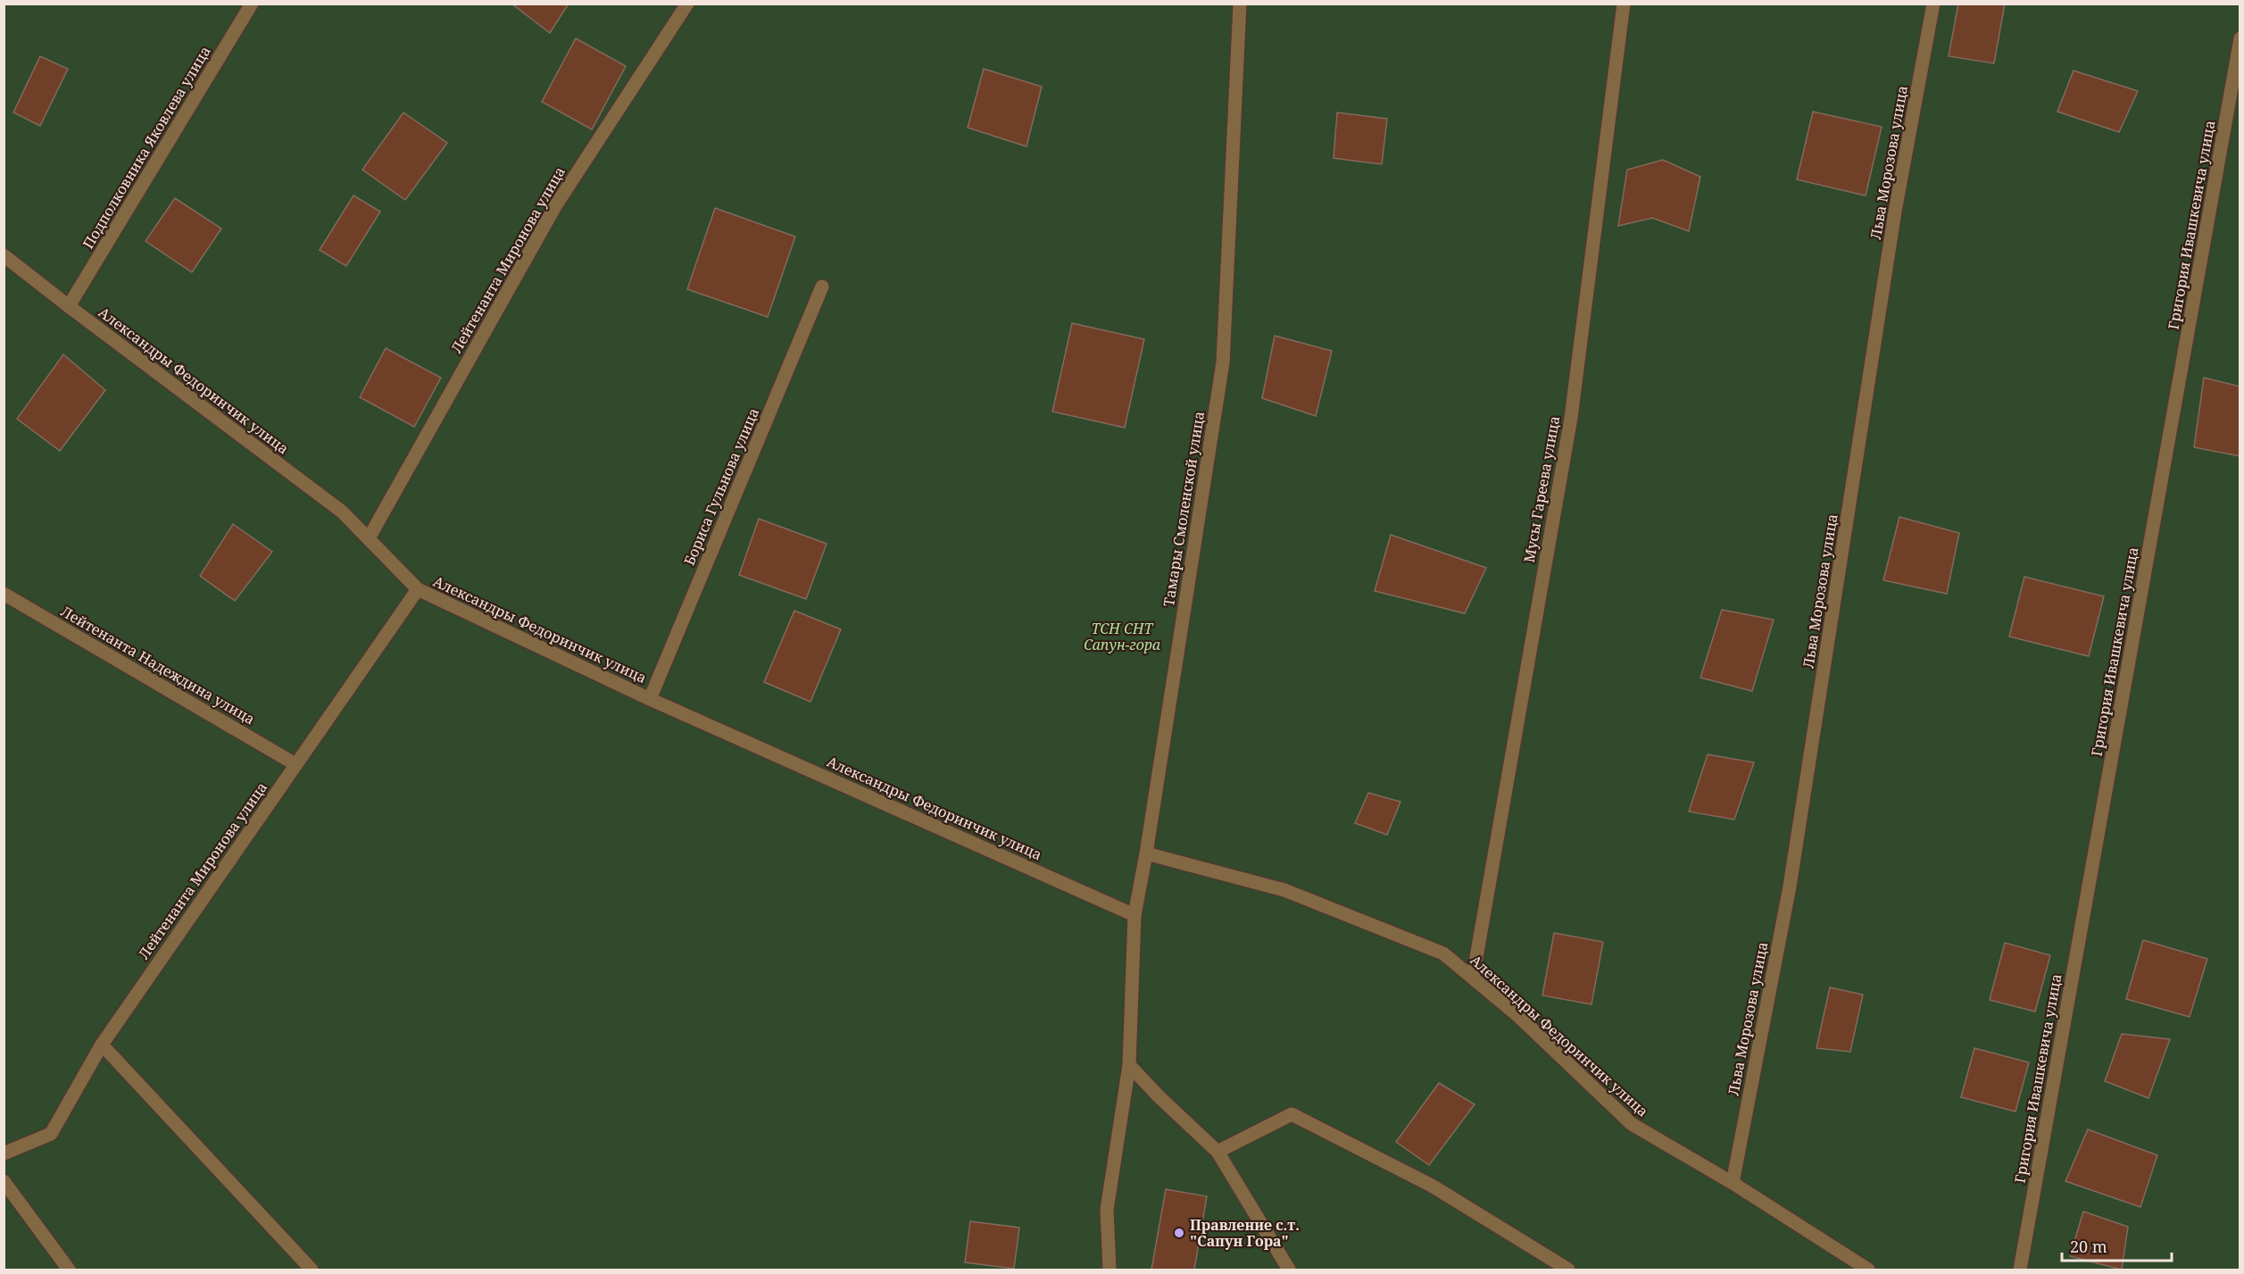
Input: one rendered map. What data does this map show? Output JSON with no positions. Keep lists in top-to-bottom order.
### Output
{
  "streets": {
    "lane": [
      "Подполковника Яковлева улица",
      "Льва Морозова улица",
      "Григория Ивашкевича улица",
      "Лейтенанта Миронова улица",
      "Александры Федоринчик улица",
      "Бориса Гульнова улица",
      "Мусы Гареева улица",
      "Тамары Смоленской улица",
      "Лейтенанта Надеждина улица"
    ]
  },
  "crossings": [
    ["Подполковника Яковлева улица", "Александры Федоринчик улица"],
    ["Льва Морозова улица", "Александры Федоринчик улица"],
    ["Лейтенанта Миронова улица", "Александры Федоринчик улица"],
    ["Лейтенанта Миронова улица", "Лейтенанта Надеждина улица"],
    ["Александры Федоринчик улица", "Бориса Гульнова улица"],
    ["Александры Федоринчик улица", "Мусы Гареева улица"],
    ["Александры Федоринчик улица", "Тамары Смоленской улица"]
  ],
  "parks": ["ТСН СНТ Сапун-гора"],
  "places": ["Правление с.т. \"Сапун Гора\""],
  "scale_bar": "20 m"
}
